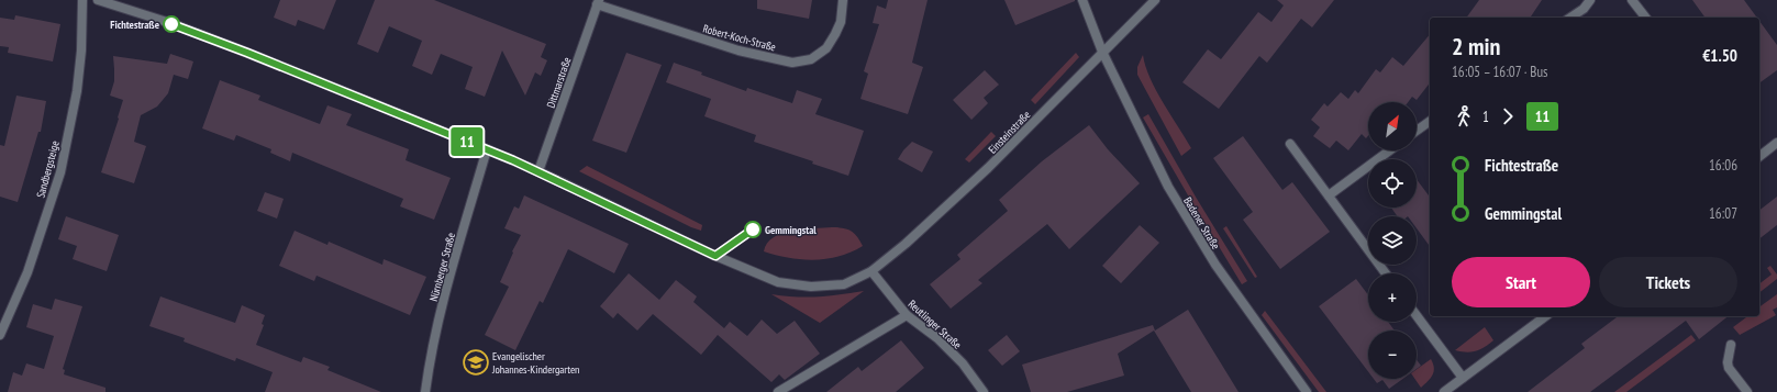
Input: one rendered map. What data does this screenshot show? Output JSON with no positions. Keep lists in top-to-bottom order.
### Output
{
  "streets": {
    "street": [
      "Robert-Koch-Straße",
      "Dittmarstraße",
      "Einsteinstraße",
      "Sandbergsteige",
      "Badener Straße",
      "Nürnberger Straße",
      "Reutlinger Straße"
    ]
  },
  "crossings": [
    ["Robert-Koch-Straße", "Dittmarstraße"],
    ["Dittmarstraße", "Einsteinstraße"],
    ["Einsteinstraße", "Badener Straße"],
    ["Einsteinstraße", "Nürnberger Straße"],
    ["Einsteinstraße", "Reutlinger Straße"]
  ],
  "places": {
    "other": ["Fichtestraße", "Gemmingstal"],
    "school or university": ["Evangelischer Johannes-Kindergarten"]
  },
  "lines": ["bus line 11"],
  "north": "top right",
  "page": {
    "on_map": "11",
    "heading": ["2 min", "16:05 – 16:07 · Bus", "€1.50"],
    "legs": ["1", "11"],
    "map_buttons": ["+", "−"],
    "list": [
      {
        "name": "Fichtestraße",
        "value": "16:06"
      },
      {
        "name": "Gemmingstal",
        "value": "16:07"
      }
    ],
    "buttons": ["Start", "Tickets"]
  }
}
